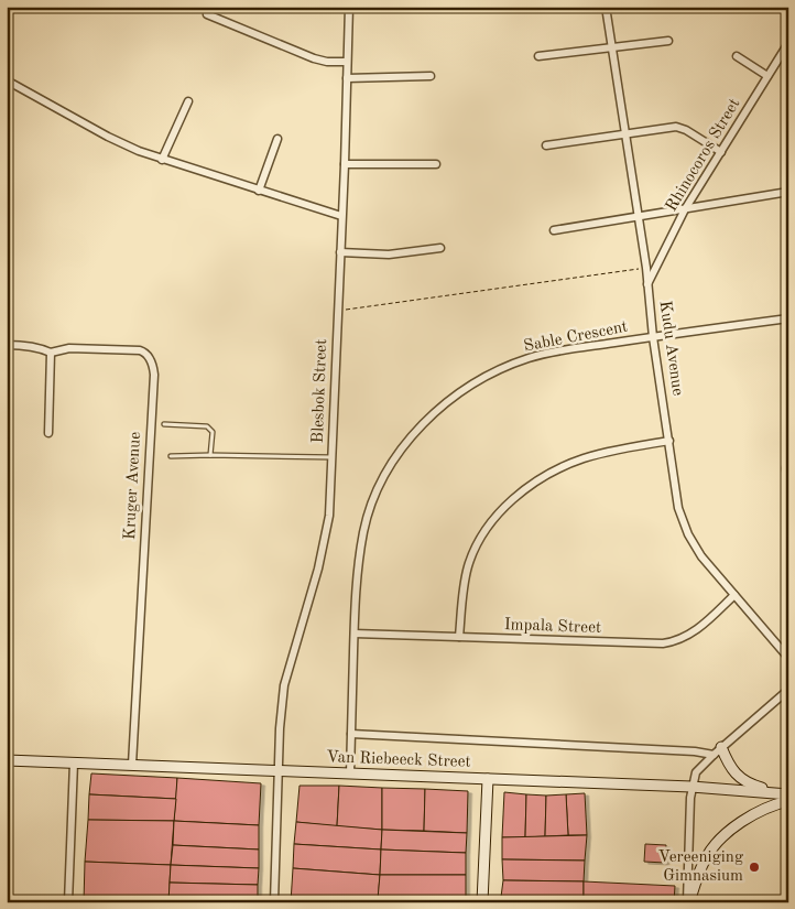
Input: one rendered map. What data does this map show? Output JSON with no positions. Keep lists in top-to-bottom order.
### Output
{
  "streets": {
    "street": [
      "Rhinocoros Street",
      "Sable Crescent",
      "Kudu Avenue",
      "Blesbok Street",
      "Kruger Avenue",
      "Impala Street",
      "Van Riebeeck Street"
    ]
  },
  "crossings": [
    ["Rhinocoros Street", "Kudu Avenue"],
    ["Sable Crescent", "Kudu Avenue"],
    ["Sable Crescent", "Impala Street"],
    ["Sable Crescent", "Van Riebeeck Street"],
    ["Kudu Avenue", "Impala Street"],
    ["Blesbok Street", "Van Riebeeck Street"],
    ["Kruger Avenue", "Van Riebeeck Street"]
  ],
  "places": ["Vereeniging Gimnasium"]
}
